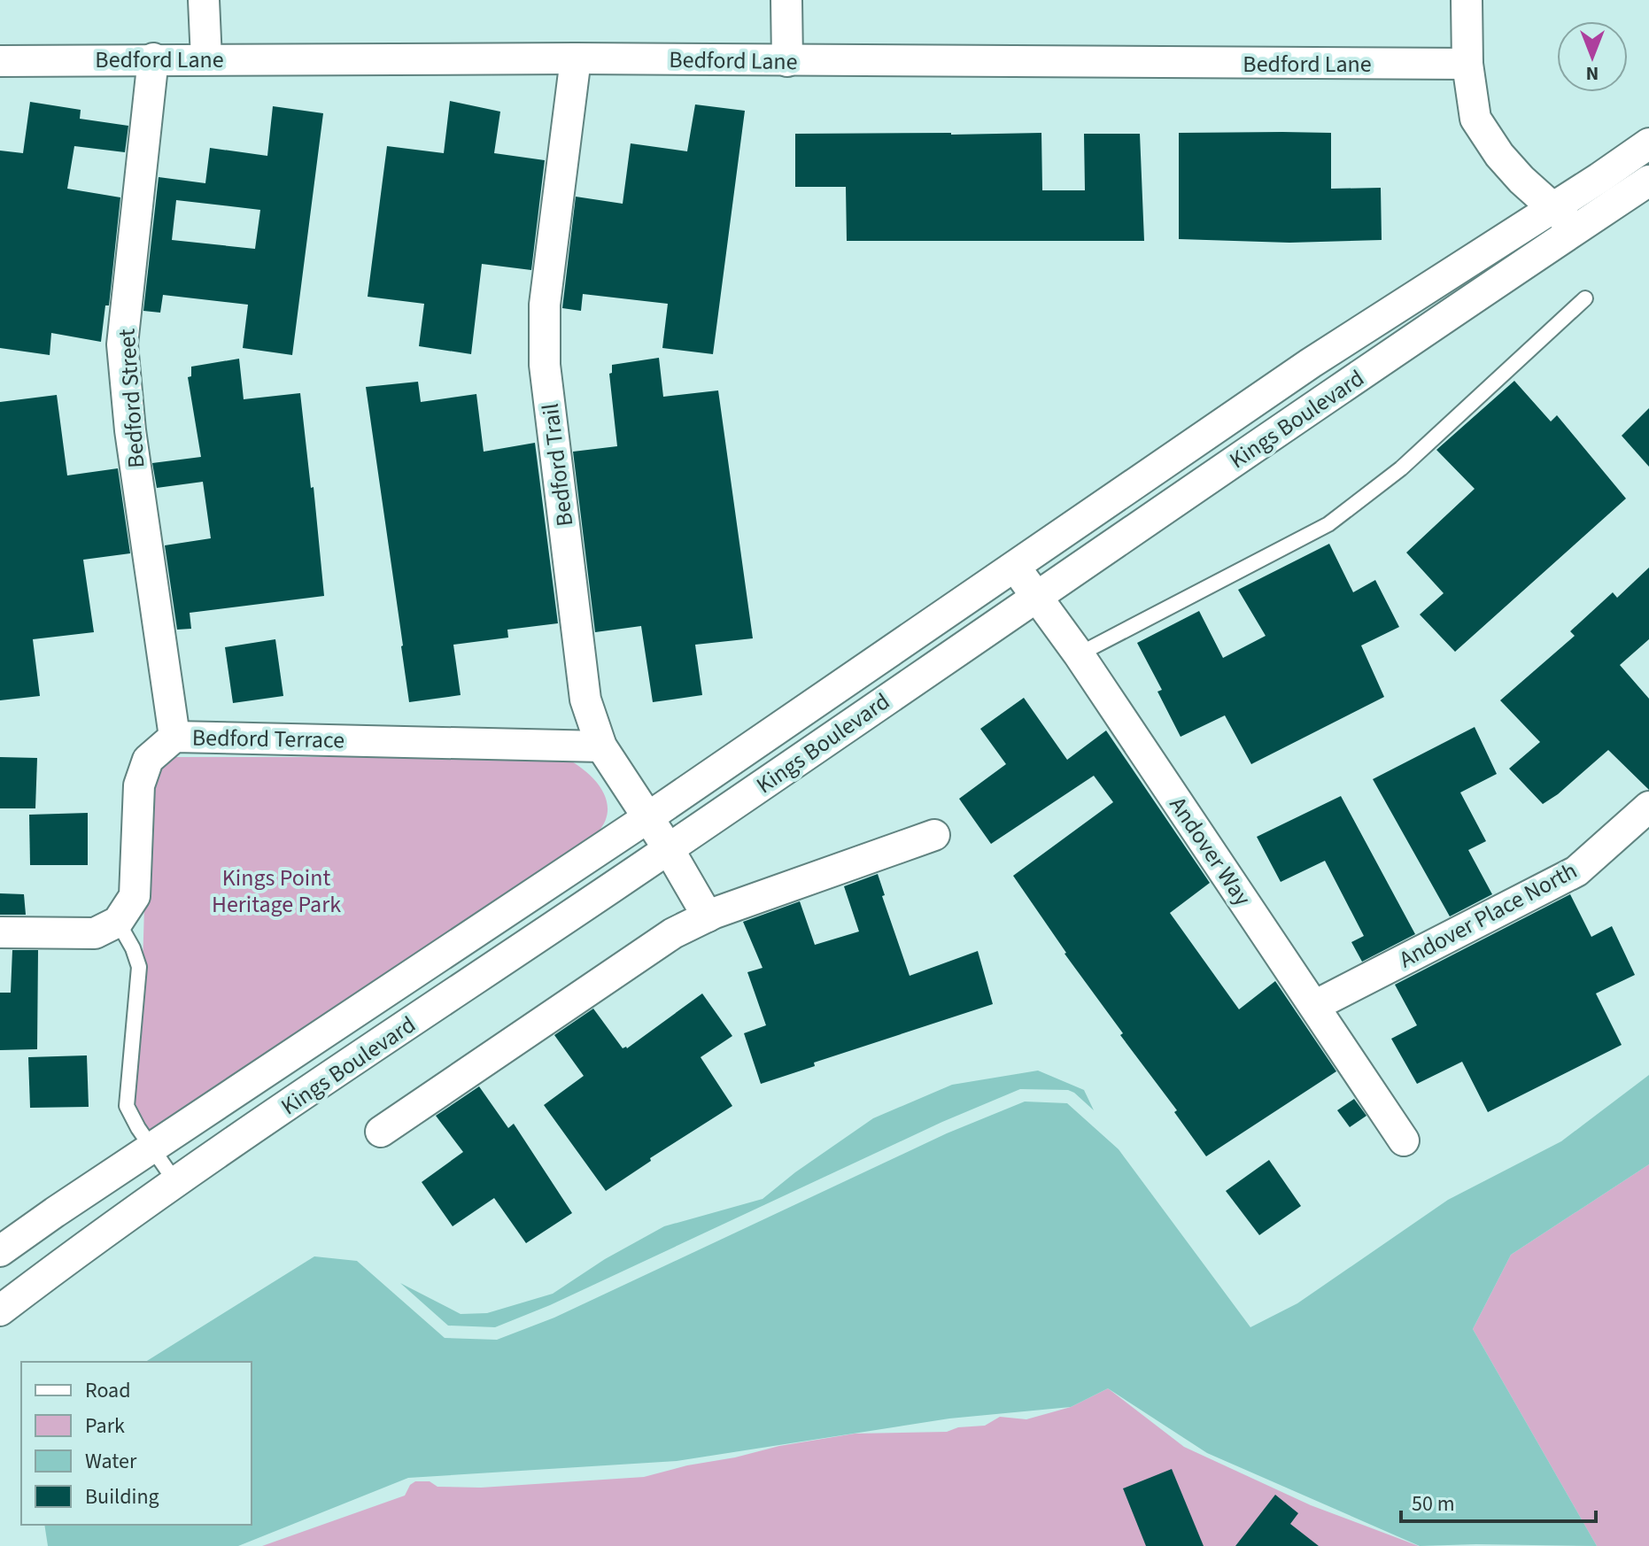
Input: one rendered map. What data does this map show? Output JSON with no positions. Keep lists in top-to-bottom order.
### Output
{
  "streets": {
    "street": [
      "Bedford Lane",
      "Bedford Street",
      "Kings Boulevard",
      "Bedford Trail",
      "Bedford Terrace",
      "Andover Way",
      "Andover Place North"
    ]
  },
  "crossings": [
    ["Bedford Lane", "Bedford Street"],
    ["Bedford Lane", "Bedford Trail"],
    ["Bedford Street", "Bedford Terrace"],
    ["Kings Boulevard", "Bedford Trail"],
    ["Kings Boulevard", "Andover Way"],
    ["Bedford Trail", "Bedford Terrace"],
    ["Andover Way", "Andover Place North"]
  ],
  "parks": ["Kings Point Heritage Park"],
  "legend": [
    "Road",
    "Park",
    "Water",
    "Building"
  ],
  "scale_bar": "50 m",
  "north": "bottom"
}
